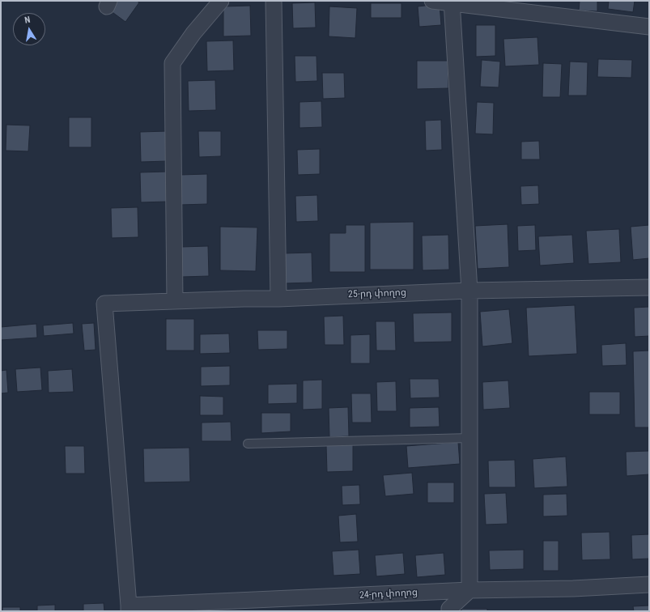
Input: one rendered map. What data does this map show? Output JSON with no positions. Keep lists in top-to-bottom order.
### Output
{
  "streets": {
    "street": ["25-րդ փողոց", "24-րդ փողոց"]
  },
  "crossings": [
    ["25-րդ փողոց", "24-րդ փողոց"]
  ],
  "north": "top"
}
